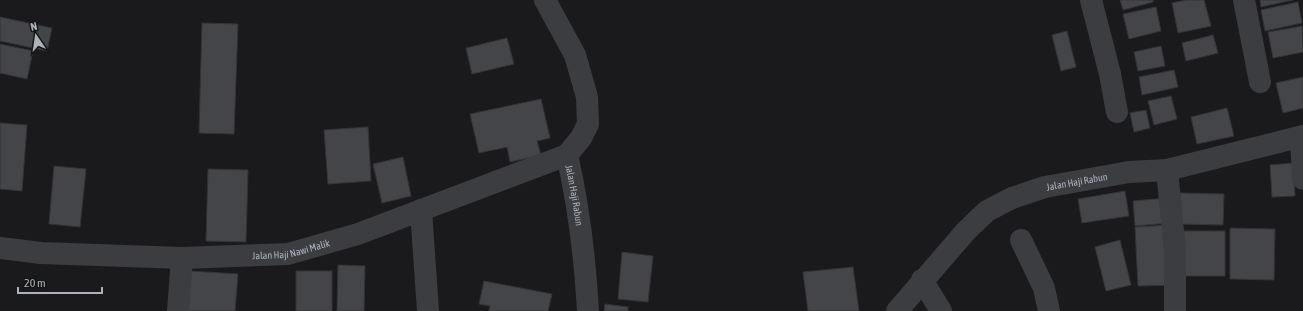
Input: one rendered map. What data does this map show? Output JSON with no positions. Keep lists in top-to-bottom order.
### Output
{
  "streets": {
    "street": ["Jalan Haji Rabun", "Jalan Haji Nawi Malik"]
  },
  "crossings": [
    ["Jalan Haji Rabun", "Jalan Haji Nawi Malik"]
  ],
  "scale_bar": "20 m",
  "north": "top"
}
